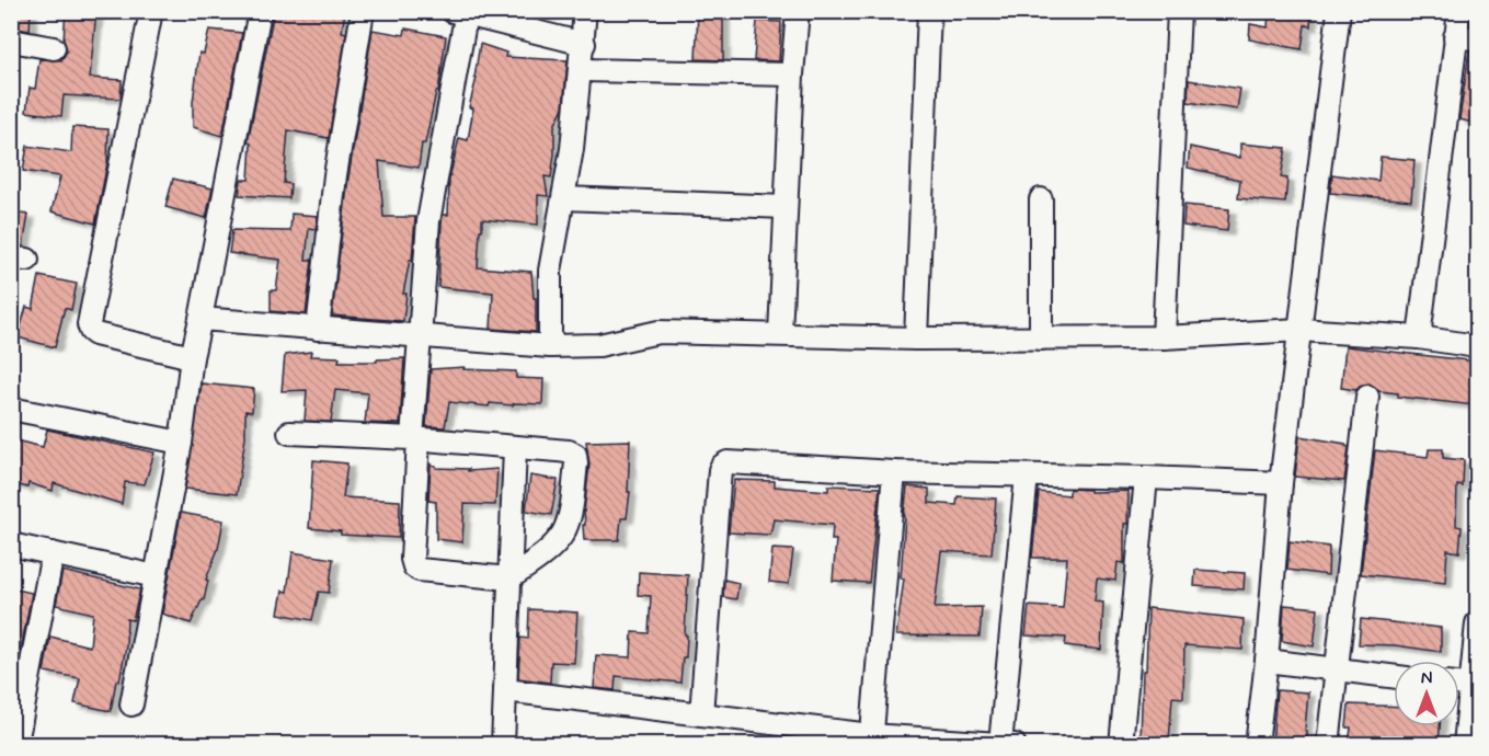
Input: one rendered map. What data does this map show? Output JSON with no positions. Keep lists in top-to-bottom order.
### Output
{
  "north": "top"
}
